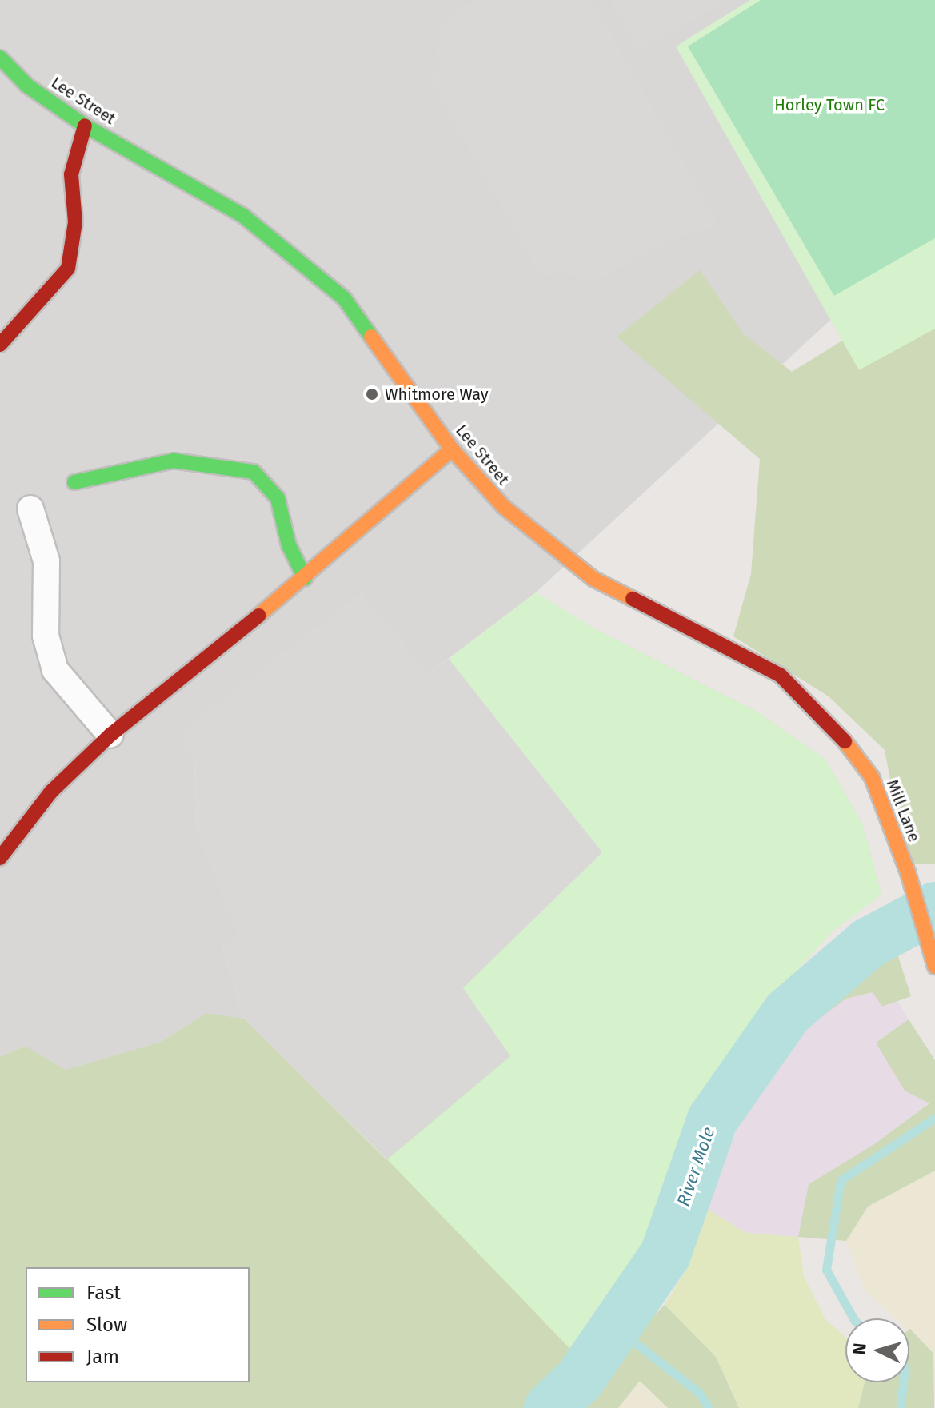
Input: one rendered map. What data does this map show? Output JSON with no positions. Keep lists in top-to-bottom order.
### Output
{
  "streets": {
    "street": ["Lee Street", "Mill Lane"]
  },
  "crossings": [
    ["Lee Street", "Mill Lane"]
  ],
  "water": ["River Mole"],
  "parks": ["Horley Town FC"],
  "places": ["Whitmore Way"],
  "legend": ["Fast", "Slow", "Jam"],
  "north": "left"
}
